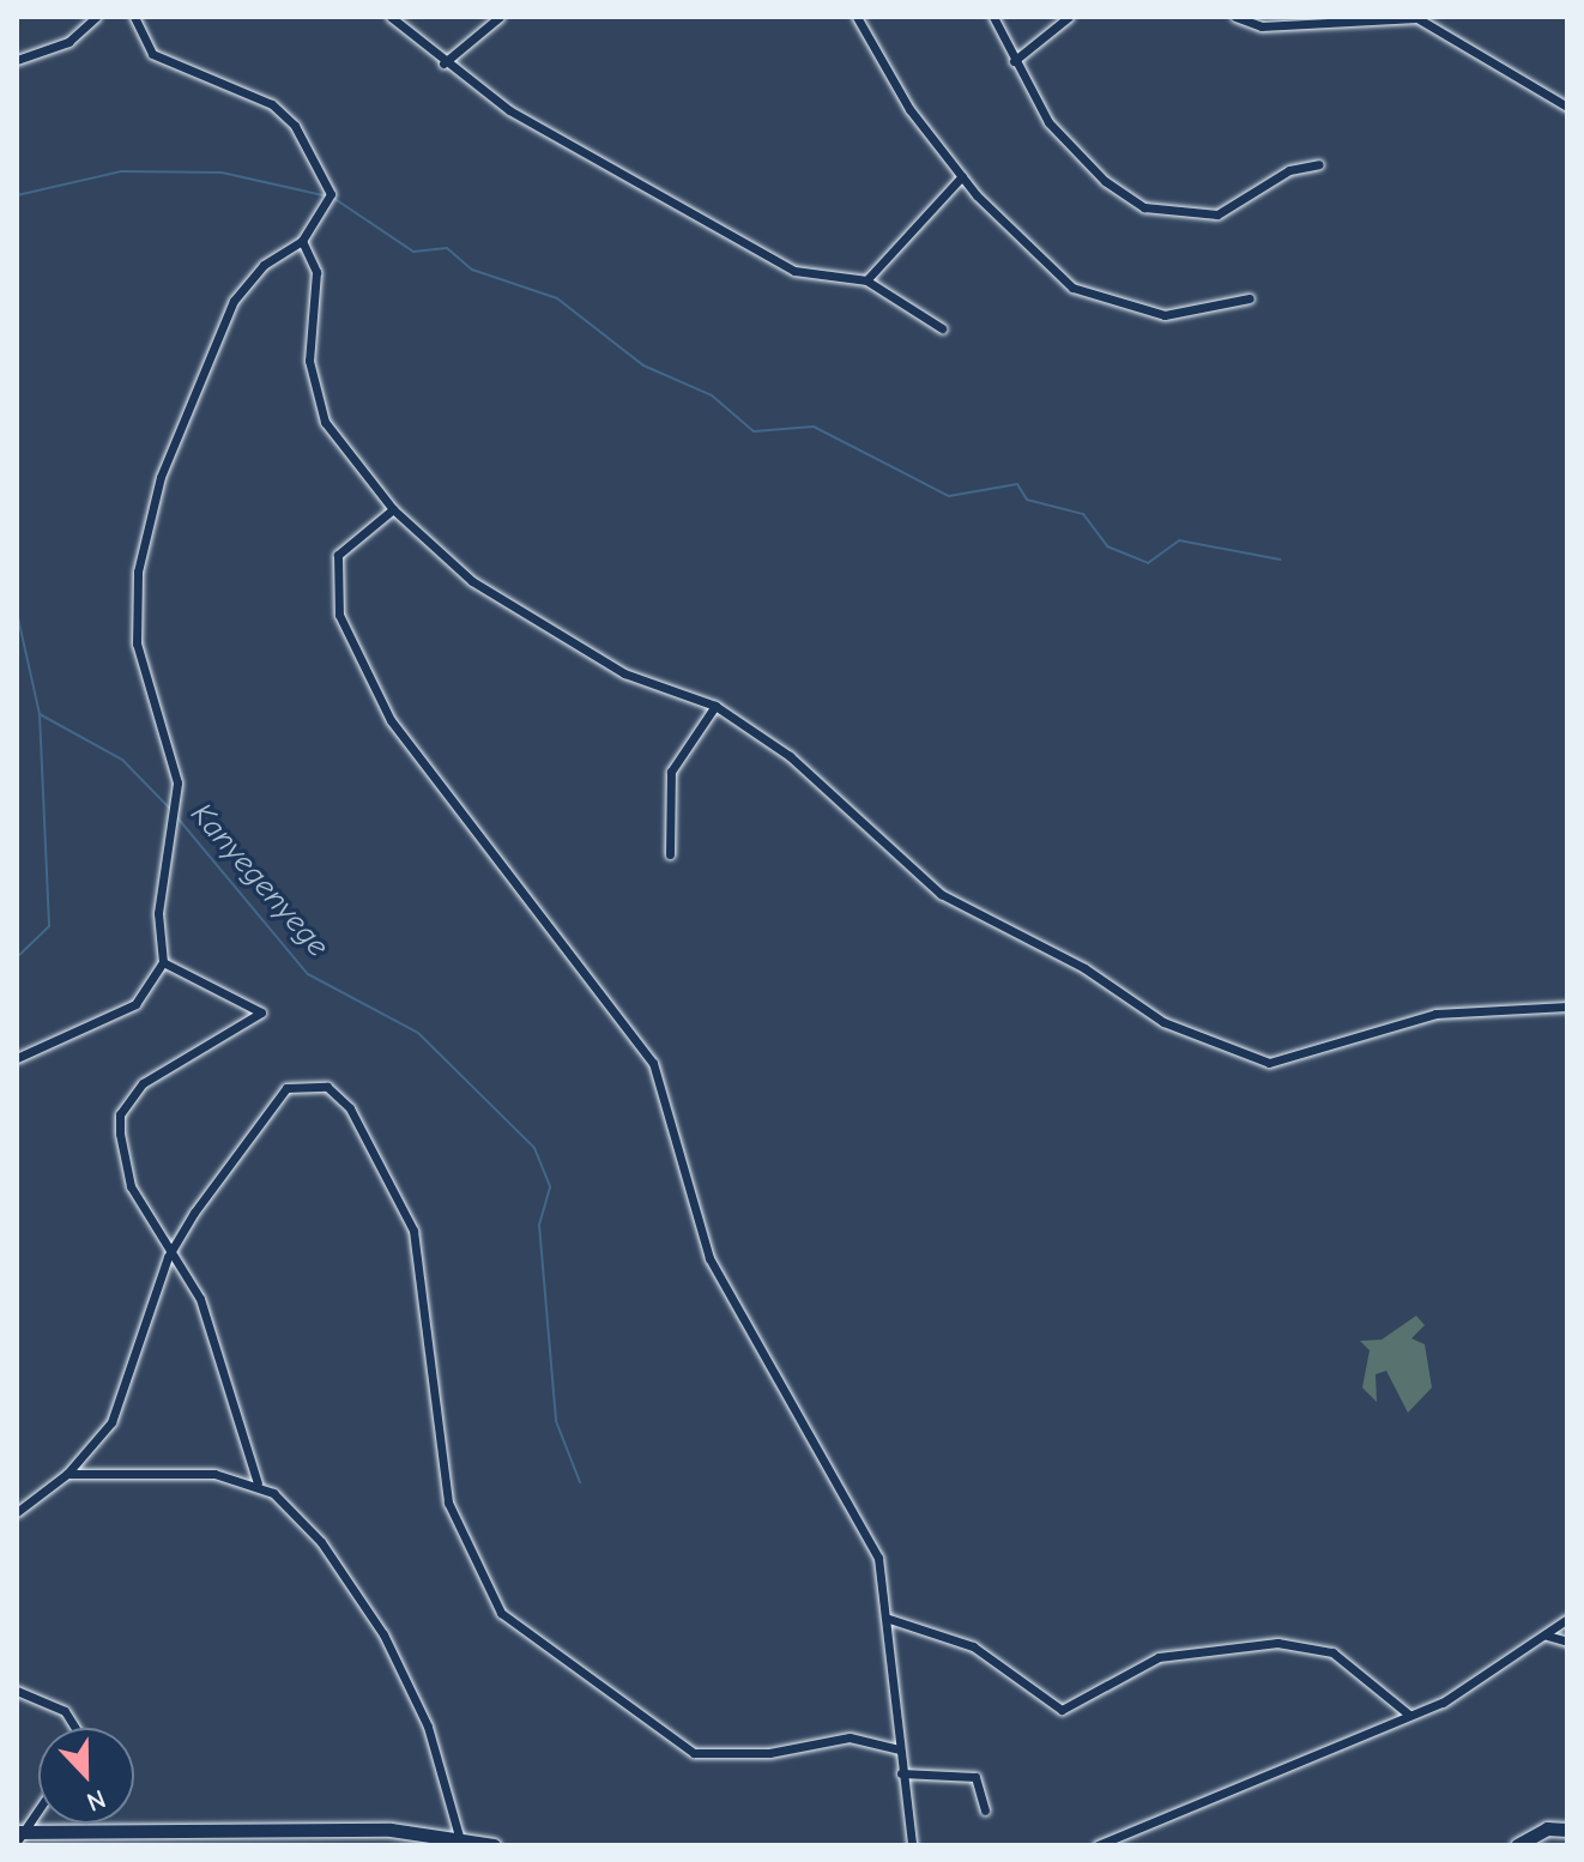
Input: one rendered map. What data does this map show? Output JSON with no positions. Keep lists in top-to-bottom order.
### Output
{
  "water": ["Kanyegenyege"],
  "north": "bottom"
}
